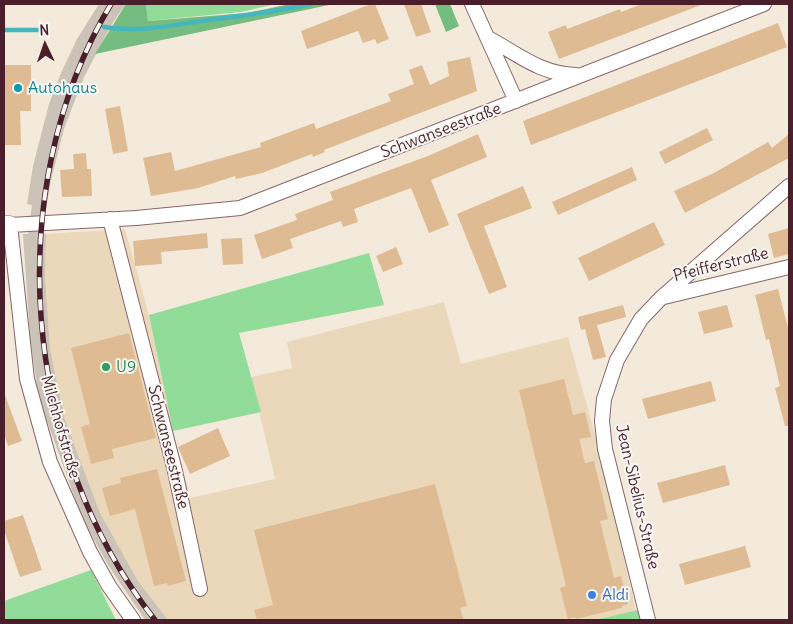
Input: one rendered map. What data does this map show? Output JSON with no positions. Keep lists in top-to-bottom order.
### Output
{
  "streets": {
    "street": [
      "Schwanseestraße",
      "Pfeifferstraße",
      "Milchhofstraße",
      "Jean-Sibelius-Straße"
    ]
  },
  "crossings": [
    ["Schwanseestraße", "Milchhofstraße"],
    ["Pfeifferstraße", "Jean-Sibelius-Straße"]
  ],
  "places": ["Autohaus", "U9", "Aldi"],
  "north": "top"
}
